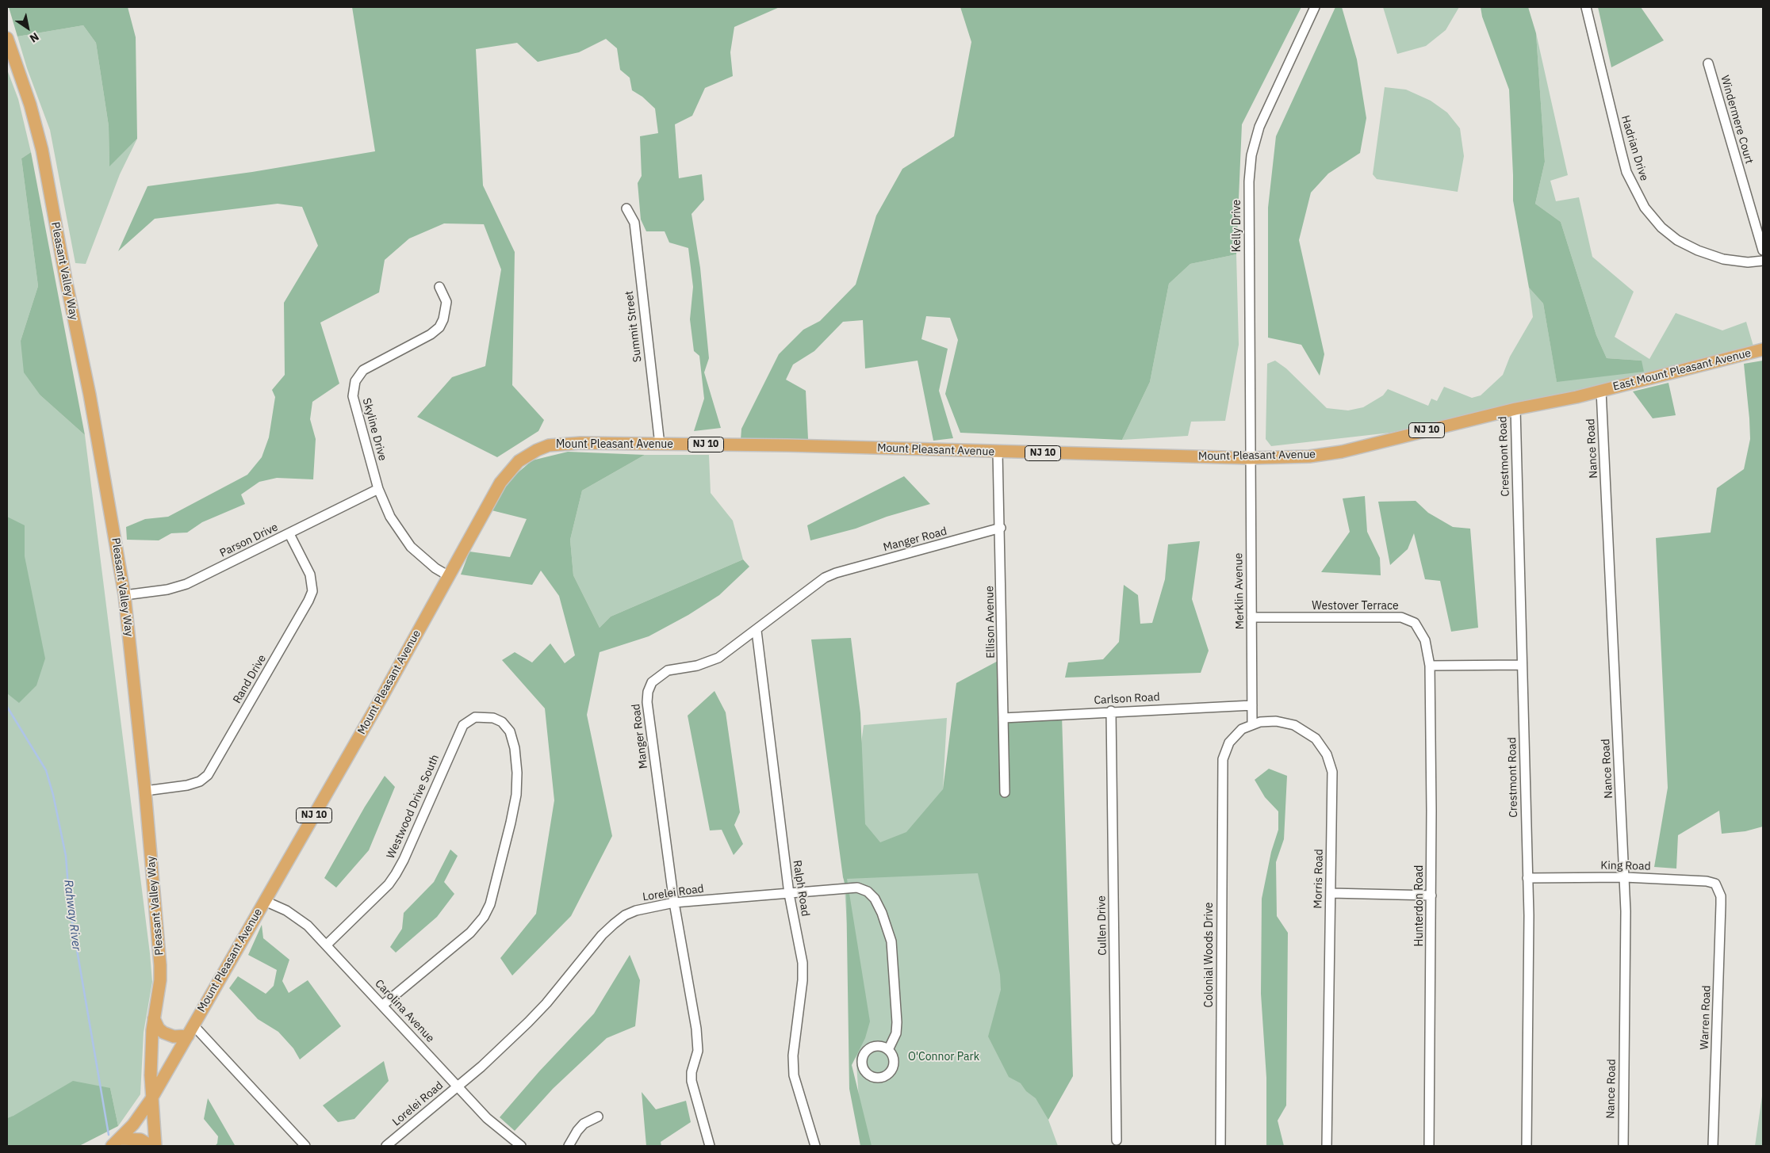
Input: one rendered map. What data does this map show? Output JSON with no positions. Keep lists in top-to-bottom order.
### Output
{
  "streets": {
    "main road": [
      "Pleasant Valley Way",
      "East Mount Pleasant Avenue",
      "NJ 10",
      "Mount Pleasant Avenue"
    ],
    "street": [
      "Windermere Court",
      "Hadrian Drive",
      "Kelly Drive",
      "Summit Street",
      "Skyline Drive",
      "Nance Road",
      "Crestmont Road",
      "Manger Road",
      "Parson Drive",
      "Merklin Avenue",
      "Westover Terrace",
      "Ellison Avenue",
      "Rand Drive",
      "Carlson Road",
      "Westwood Drive South",
      "King Road",
      "Morris Road",
      "Ralph Road",
      "Lorelei Road",
      "Hunterdon Road",
      "Cullen Drive",
      "Colonial Woods Drive",
      "Carolina Avenue",
      "Warren Road"
    ]
  },
  "crossings": [
    ["Kelly Drive", "Mount Pleasant Avenue"],
    ["Kelly Drive", "Merklin Avenue"],
    ["Pleasant Valley Way", "Mount Pleasant Avenue"],
    ["Pleasant Valley Way", "Parson Drive"],
    ["Pleasant Valley Way", "Rand Drive"],
    ["Summit Street", "Mount Pleasant Avenue"],
    ["East Mount Pleasant Avenue", "Mount Pleasant Avenue"],
    ["East Mount Pleasant Avenue", "Nance Road"],
    ["Skyline Drive", "Mount Pleasant Avenue"],
    ["Skyline Drive", "Parson Drive"],
    ["Mount Pleasant Avenue", "Nance Road"],
    ["Mount Pleasant Avenue", "Crestmont Road"],
    ["Mount Pleasant Avenue", "Merklin Avenue"],
    ["Mount Pleasant Avenue", "Ellison Avenue"],
    ["Mount Pleasant Avenue", "Carolina Avenue"],
    ["Nance Road", "King Road"],
    ["Crestmont Road", "King Road"],
    ["Manger Road", "Ellison Avenue"],
    ["Manger Road", "Ralph Road"],
    ["Manger Road", "Lorelei Road"],
    ["Parson Drive", "Rand Drive"],
    ["Merklin Avenue", "Westover Terrace"],
    ["Merklin Avenue", "Carlson Road"],
    ["Merklin Avenue", "Morris Road"],
    ["Westover Terrace", "Hunterdon Road"],
    ["Ellison Avenue", "Carlson Road"],
    ["Carlson Road", "Cullen Drive"],
    ["Westwood Drive South", "Carolina Avenue"],
    ["King Road", "Warren Road"],
    ["Morris Road", "Colonial Woods Drive"],
    ["Ralph Road", "Lorelei Road"],
    ["Lorelei Road", "Carolina Avenue"]
  ],
  "water": ["Rahway River"],
  "parks": ["O'Connor Park"],
  "north": "bottom right"
}
